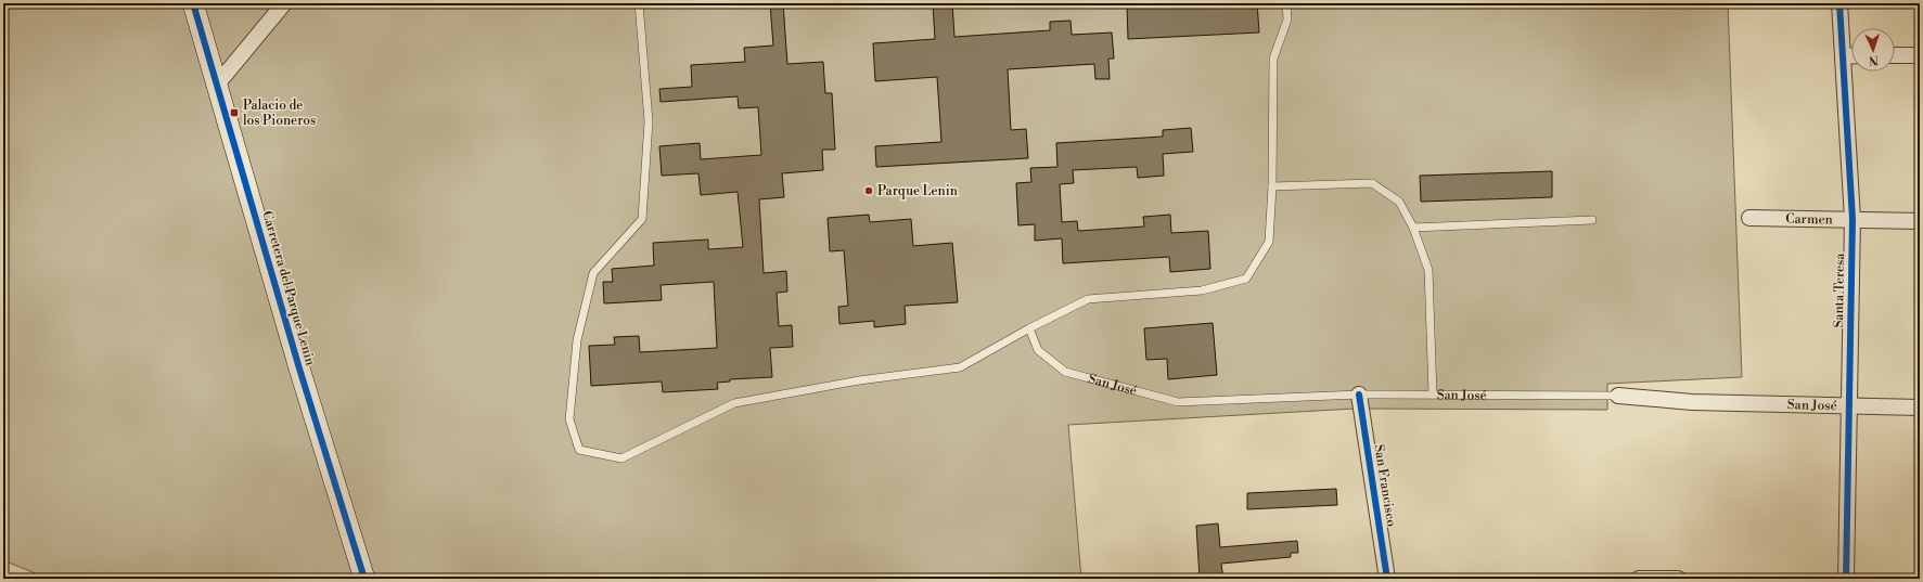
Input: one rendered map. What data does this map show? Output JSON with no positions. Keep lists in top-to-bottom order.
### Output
{
  "streets": {
    "street": [
      "Carmen",
      "Carretera del Parque Lenin",
      "Santa Teresa",
      "San José",
      "San Francisco"
    ]
  },
  "crossings": [
    ["Carmen", "Santa Teresa"],
    ["Santa Teresa", "San José"],
    ["San José", "San Francisco"]
  ],
  "places": {
    "transit": ["Palacio de los Pioneros"],
    "other": ["Parque Lenin"]
  },
  "north": "bottom"
}
